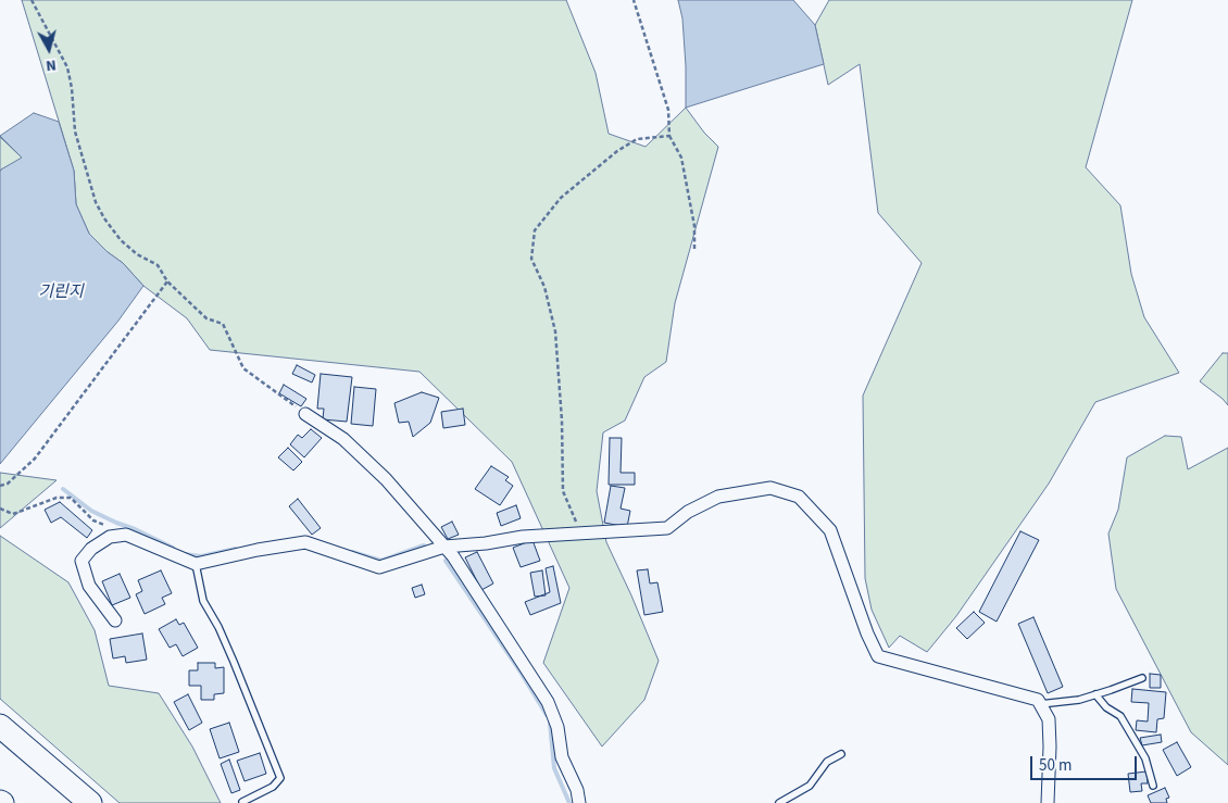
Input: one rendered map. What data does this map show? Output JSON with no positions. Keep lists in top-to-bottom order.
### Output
{
  "water": ["기린지"],
  "scale_bar": "50 m",
  "north": "bottom"
}
